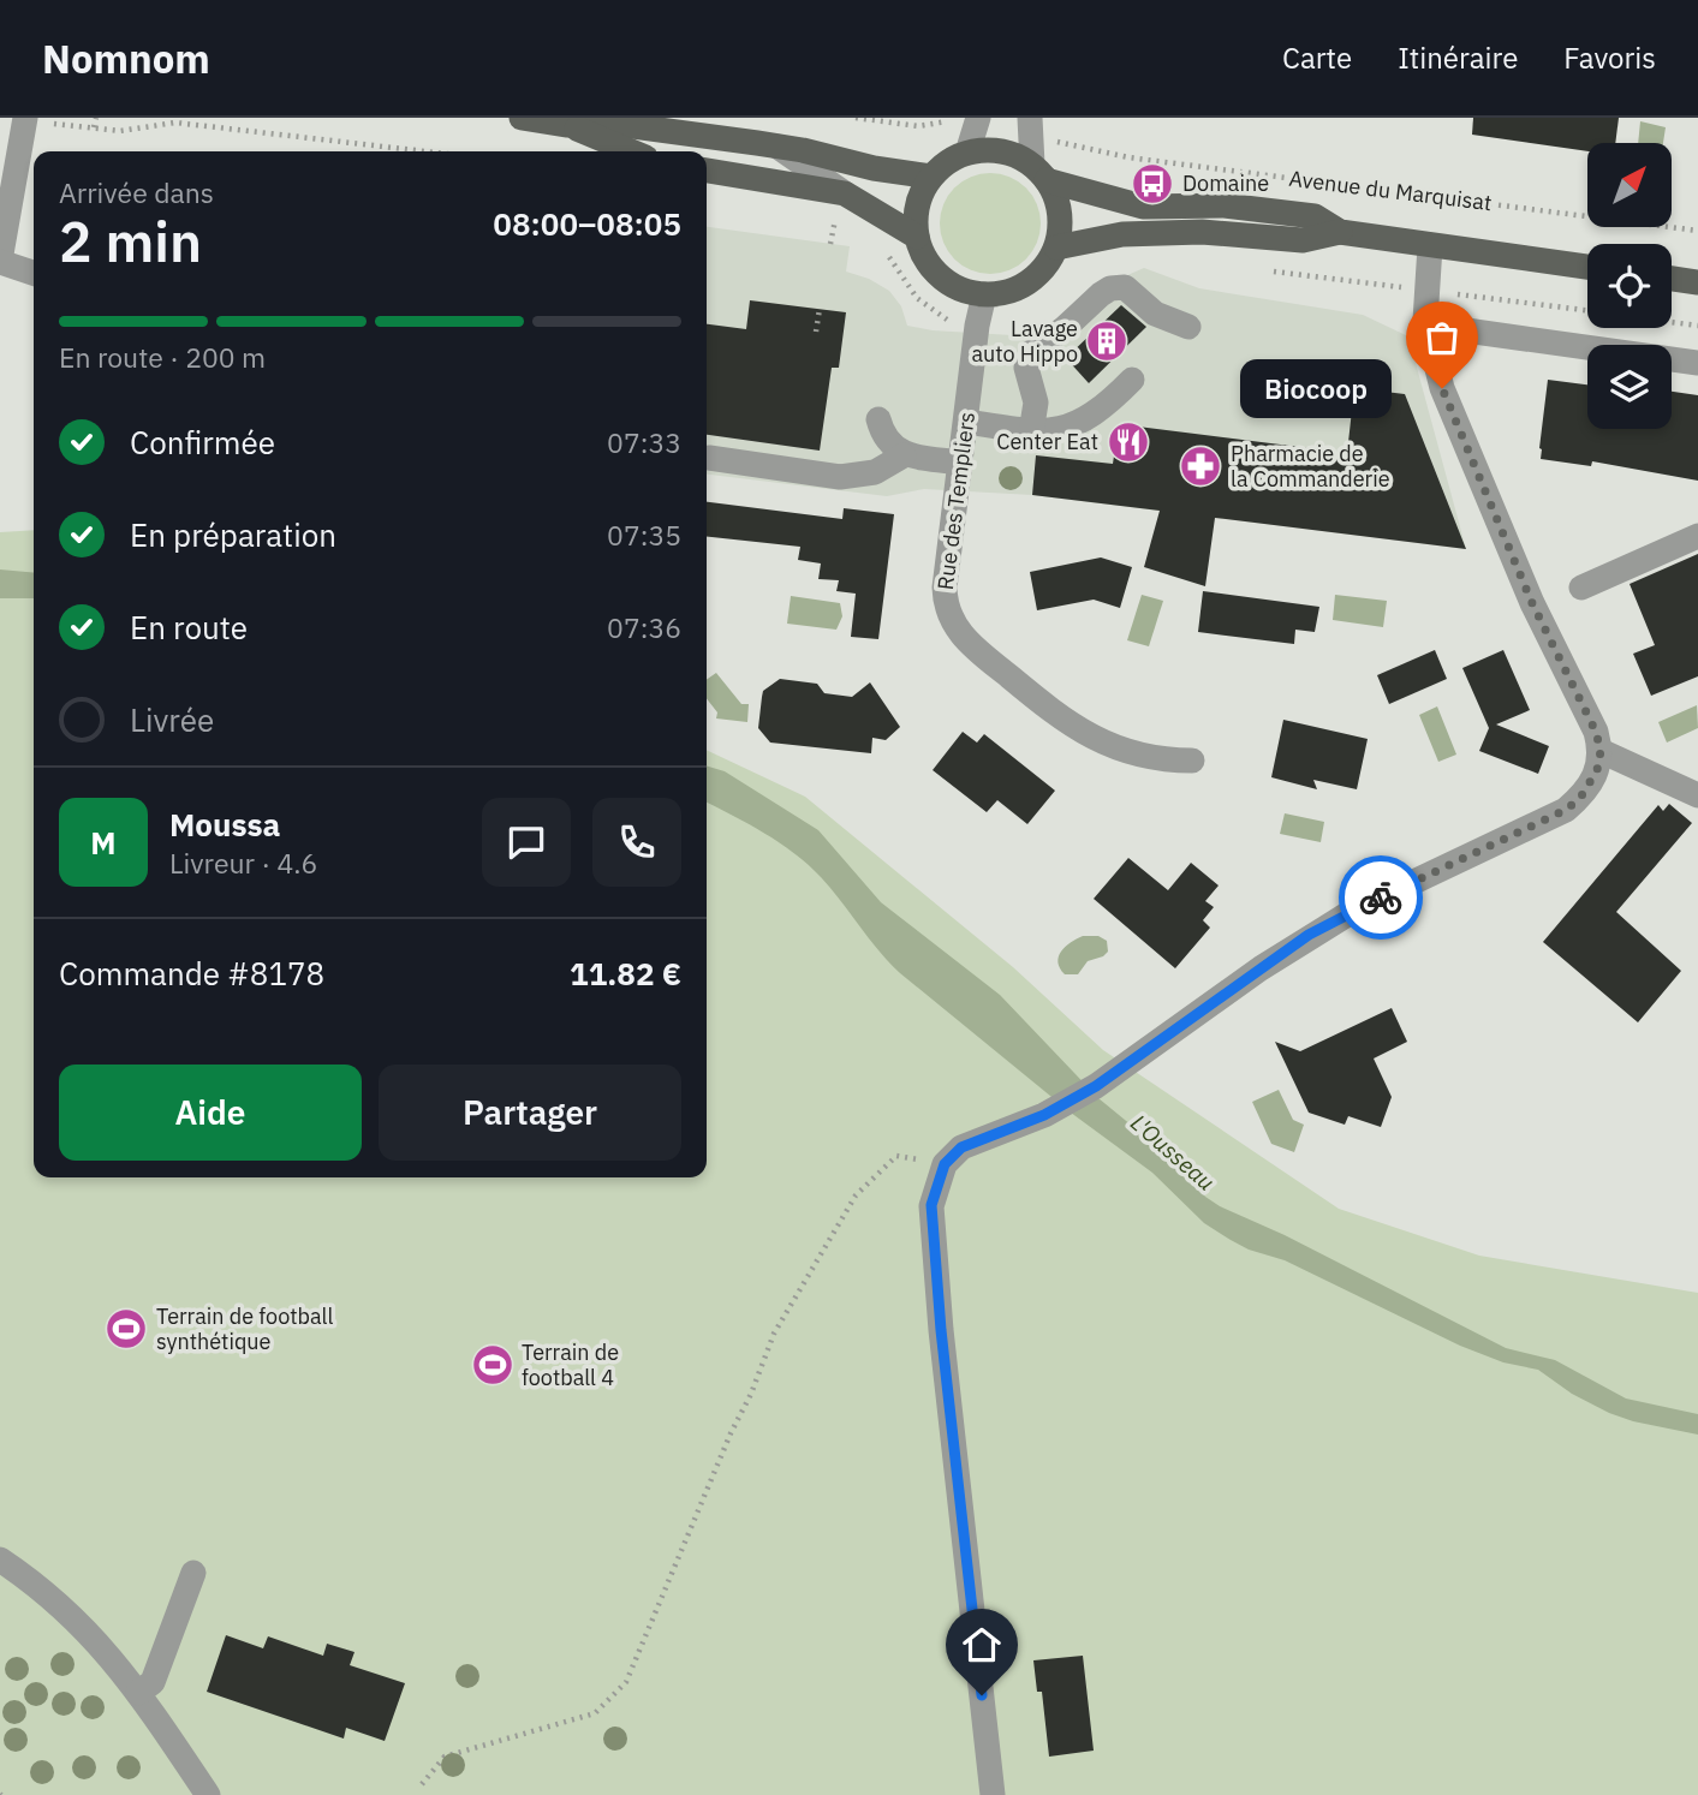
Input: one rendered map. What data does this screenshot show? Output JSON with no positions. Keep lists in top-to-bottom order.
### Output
{
  "streets": {
    "main road": ["Avenue du Marquisat"],
    "street": ["Rue des Templiers"]
  },
  "crossings": [
    ["Avenue du Marquisat", "Rue des Templiers"]
  ],
  "water": ["L'Ousseau"],
  "places": {
    "bus stop": ["Domaine"],
    "building": ["Lavage auto Hippo"],
    "other": ["Biocoop"],
    "restaurant": ["Center Eat"],
    "pharmacy": ["Pharmacie de la Commanderie"],
    "sports": ["Terrain de football synthétique", "Terrain de football 4"]
  },
  "north": "top right",
  "page": {
    "header": "Nomnom",
    "nav": ["Carte", "Itinéraire", "Favoris"],
    "heading": ["2 min", "Arrivée dans", "08:00–08:05"],
    "panel": [
      "Moussa",
      "Livreur · 4.6",
      "Commande #8178",
      "11.82 €"
    ],
    "bar": "En route · 200 m",
    "bubble": "Biocoop",
    "list": [
      ["Confirmée", "07:33"],
      ["En préparation", "07:35"],
      ["En route", "07:36"],
      "Livrée"
    ],
    "round": "M",
    "buttons": ["Aide", "Partager"]
  }
}
